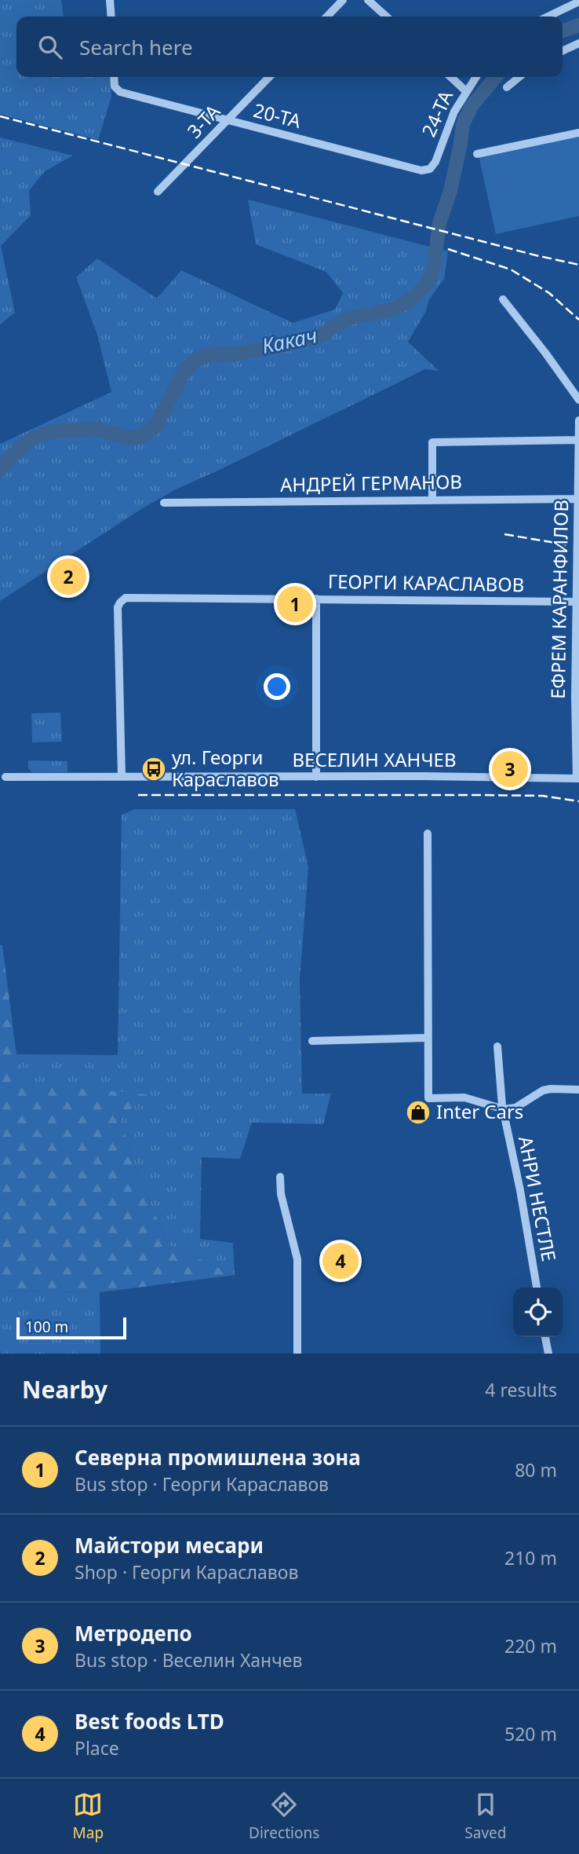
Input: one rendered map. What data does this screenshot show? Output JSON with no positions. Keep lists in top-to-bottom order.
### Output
{
  "streets": {
    "street": [
      "24-ТА",
      "20-ТА",
      "3-ТА",
      "АНДРЕЙ ГЕРМАНОВ",
      "ГЕОРГИ КАРАСЛАВОВ",
      "ЕФРЕМ КАРАНФИЛОВ",
      "ВЕСЕЛИН ХАНЧЕВ",
      "АНРИ НЕСТЛЕ"
    ]
  },
  "crossings": [
    ["24-ТА", "20-ТА"],
    ["20-ТА", "3-ТА"],
    ["АНДРЕЙ ГЕРМАНОВ", "ЕФРЕМ КАРАНФИЛОВ"],
    ["ГЕОРГИ КАРАСЛАВОВ", "ЕФРЕМ КАРАНФИЛОВ"],
    ["ГЕОРГИ КАРАСЛАВОВ", "ВЕСЕЛИН ХАНЧЕВ"],
    ["ЕФРЕМ КАРАНФИЛОВ", "ВЕСЕЛИН ХАНЧЕВ"]
  ],
  "water": ["Какач"],
  "places": {
    "bus stop": ["ул. Георги Караславов"],
    "shop": ["Inter Cars"]
  },
  "scale_bar": "100 m",
  "page": {
    "search": "Search here",
    "pins": [
      "2",
      "1",
      "3",
      "4"
    ],
    "scale": "100 m",
    "heading": ["Nearby", "4 results"],
    "list": [
      {
        "mark": "1",
        "name": "Северна промишлена зона",
        "note": "Bus stop · Георги Караславов",
        "value": "80 m"
      },
      {
        "mark": "2",
        "name": "Майстори месари",
        "note": "Shop · Георги Караславов",
        "value": "210 m"
      },
      {
        "mark": "3",
        "name": "Метродепо",
        "note": "Bus stop · Веселин Ханчев",
        "value": "220 m"
      },
      {
        "mark": "4",
        "name": "Best foods LTD",
        "note": "Place",
        "value": "520 m"
      }
    ],
    "nav": ["Map", "Directions", "Saved"]
  }
}
